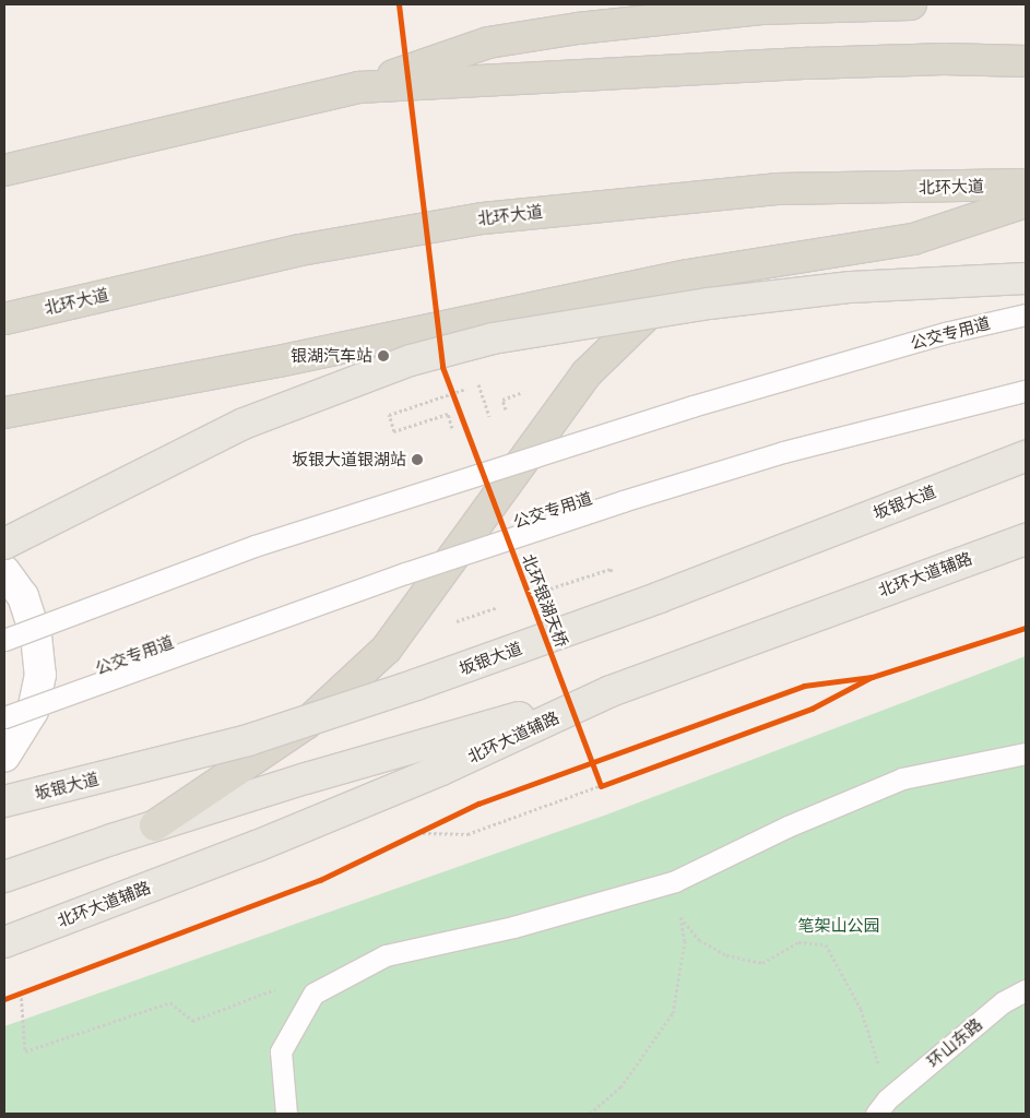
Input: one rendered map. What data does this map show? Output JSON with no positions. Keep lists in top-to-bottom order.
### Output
{
  "streets": {
    "highway": ["北环大道"],
    "main road": ["坂银大道", "北环大道辅路"],
    "lane": ["公交专用道", "环山东路"],
    "cycle path": ["北环银湖天桥"]
  },
  "parks": ["笔架山公园"],
  "places": ["银湖汽车站", "坂银大道银湖站"]
}
